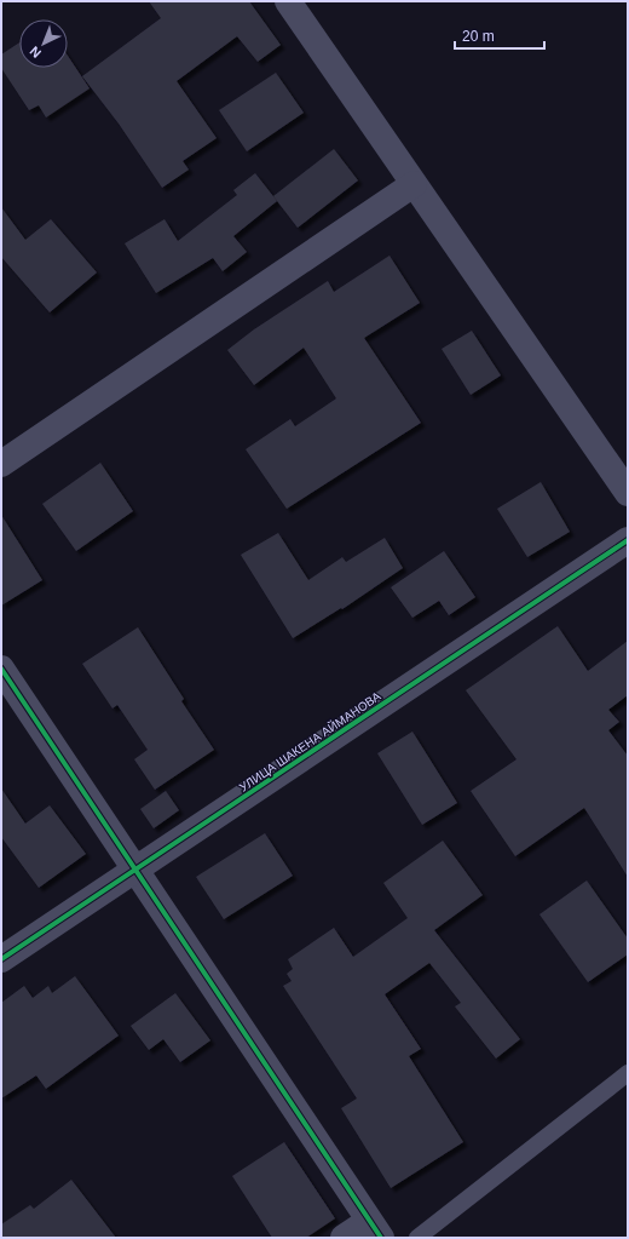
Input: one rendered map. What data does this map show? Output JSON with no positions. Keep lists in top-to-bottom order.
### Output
{
  "streets": {
    "street": ["УЛИЦА ШАКЕНА АЙМАНОВА"]
  },
  "scale_bar": "20 m",
  "north": "bottom left"
}
